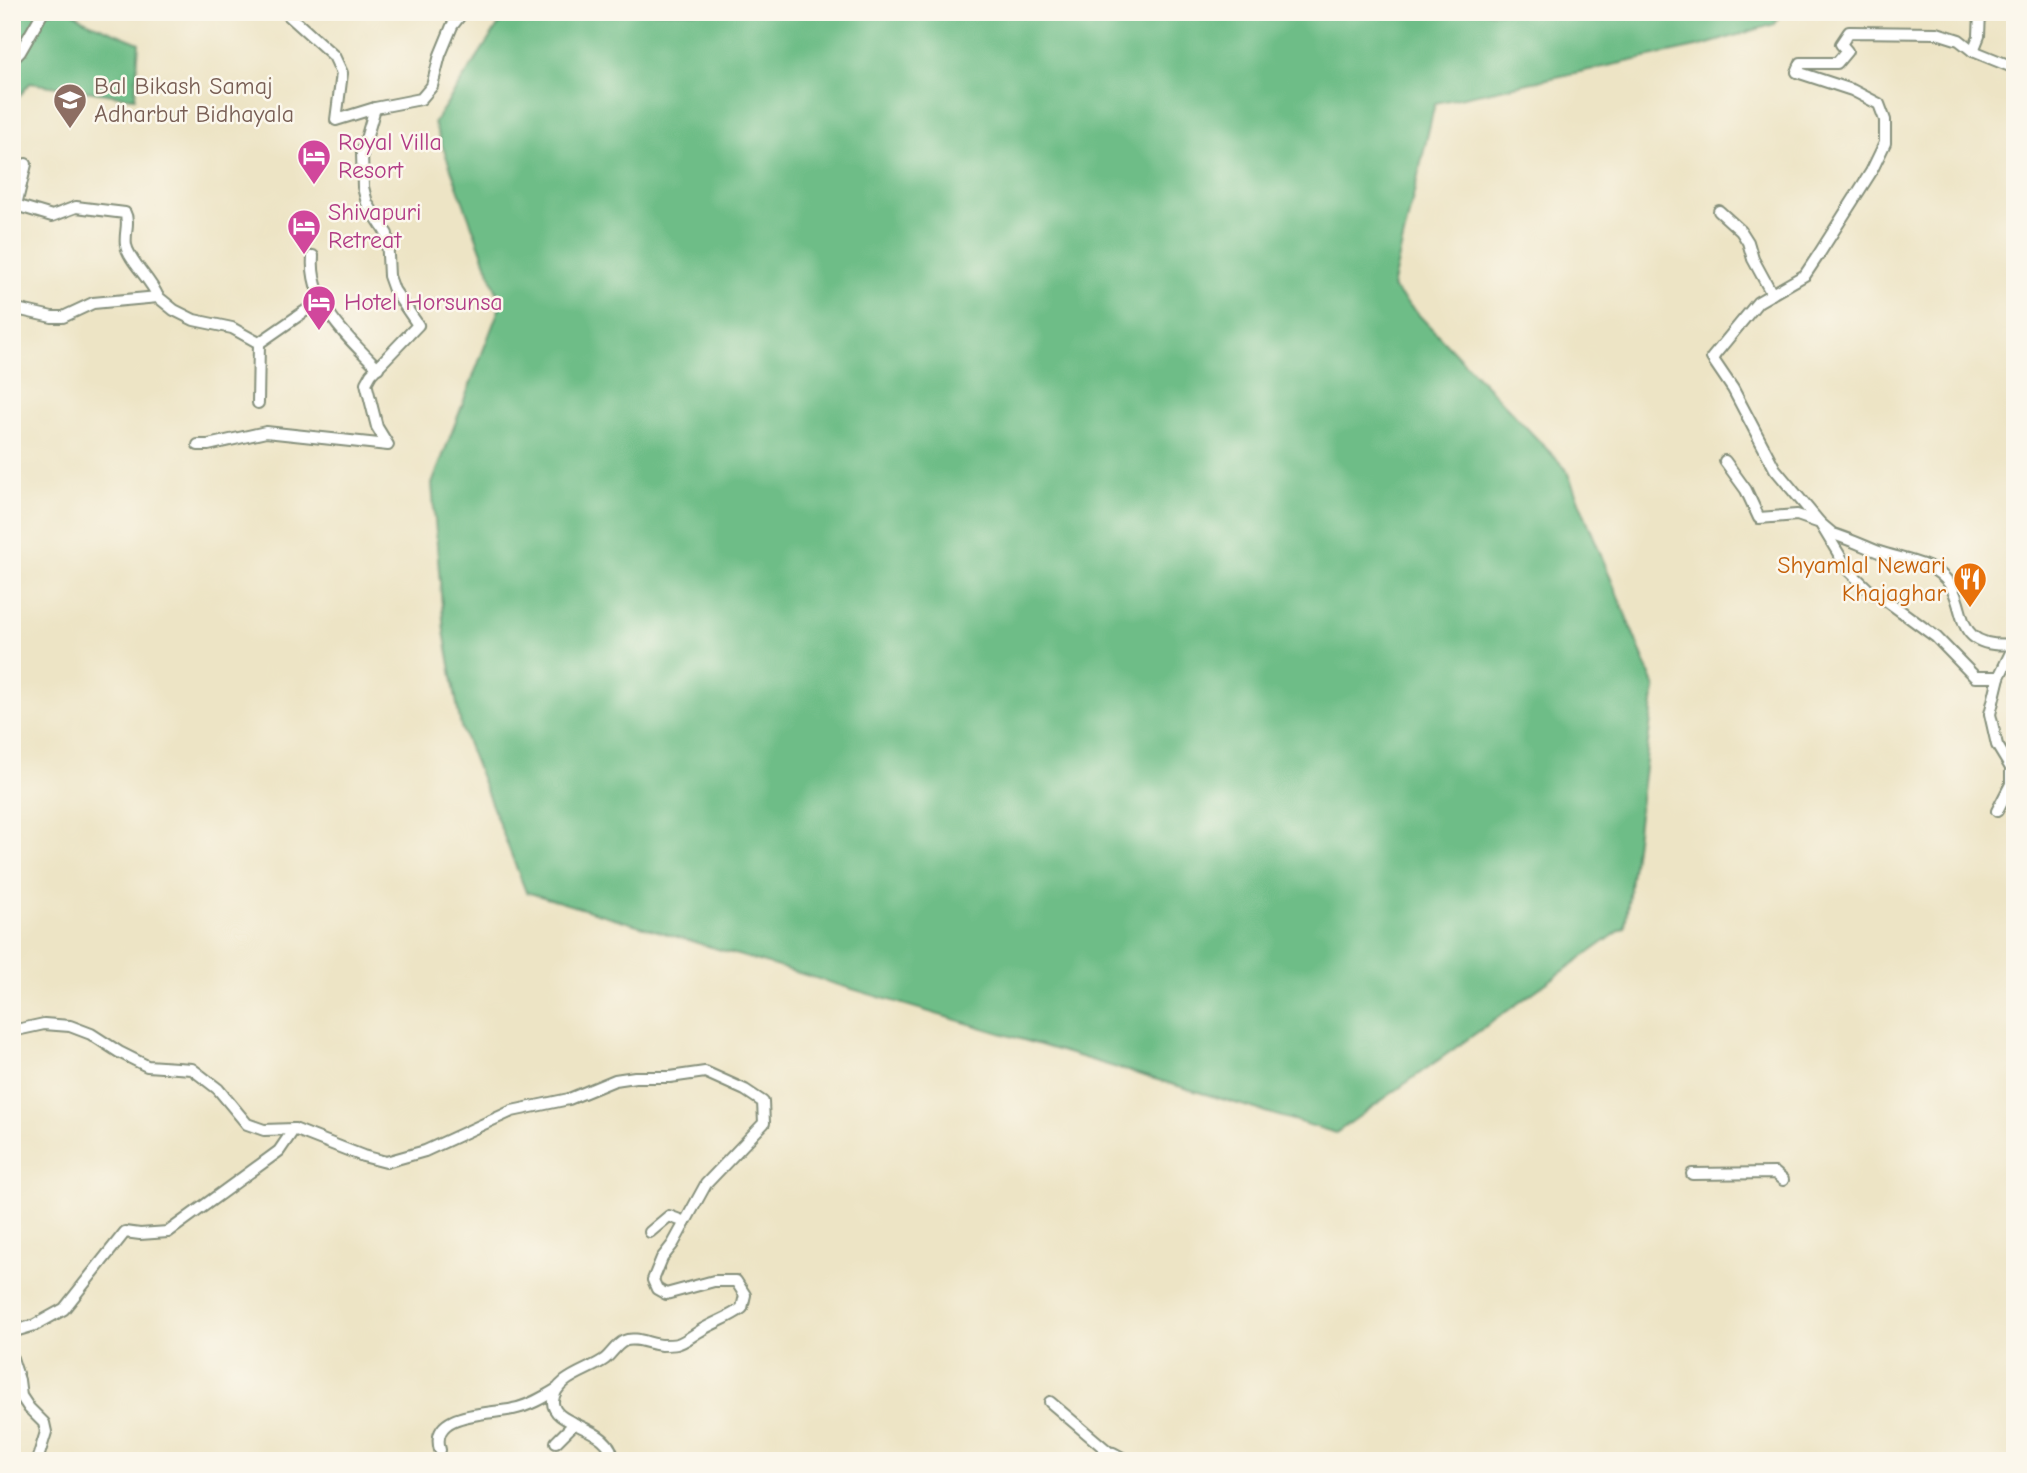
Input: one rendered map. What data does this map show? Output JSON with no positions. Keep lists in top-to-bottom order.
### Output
{
  "places": {
    "school or university": ["Bal Bikash Samaj Adharbut Bidhayala"],
    "hotel": ["Royal Villa Resort", "Shivapuri Retreat", "Hotel Horsunsa"],
    "restaurant": ["Shyamlal Newari Khajaghar"]
  }
}
